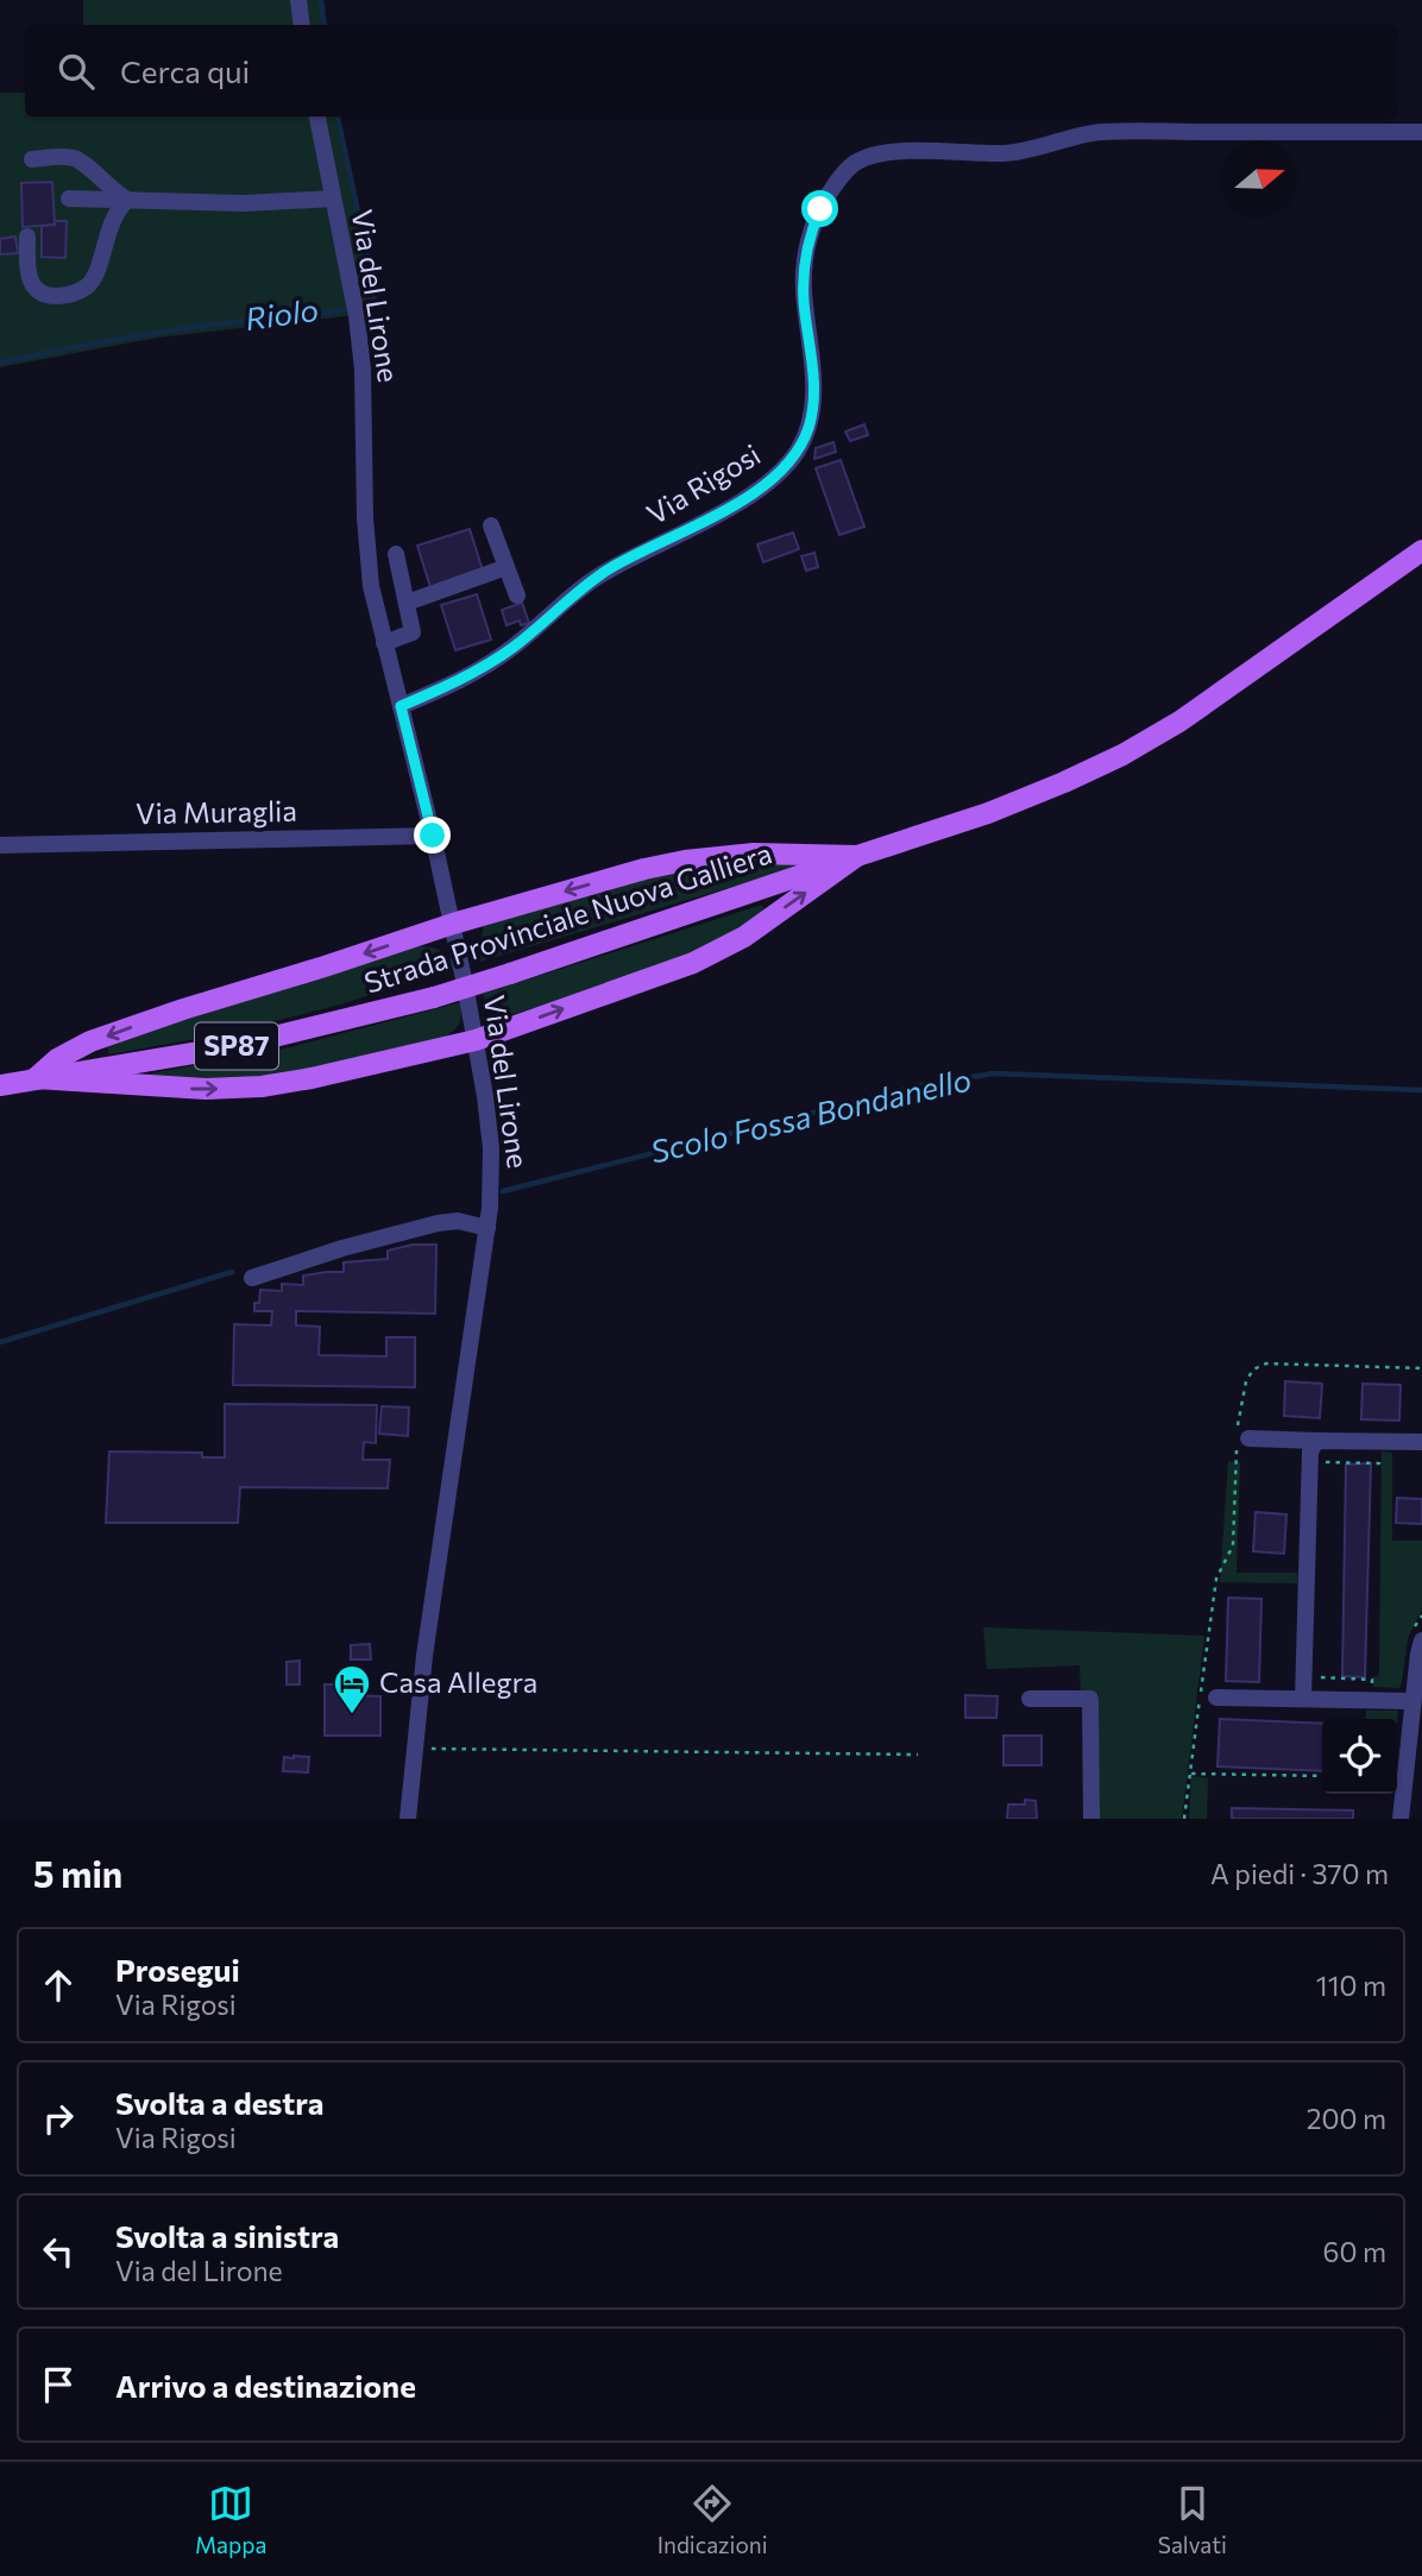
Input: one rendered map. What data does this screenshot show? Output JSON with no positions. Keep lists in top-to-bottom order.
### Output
{
  "streets": {
    "main road": ["Strada Provinciale Nuova Galliera", "SP87"],
    "street": ["Via del Lirone", "Via Rigosi", "Via Muraglia"]
  },
  "crossings": [
    ["Via del Lirone", "Via Rigosi"],
    ["Via del Lirone", "Via Muraglia"]
  ],
  "water": ["Riolo", "Scolo Fossa Bondanello"],
  "places": {
    "hotel": ["Casa Allegra"]
  },
  "north": "right",
  "page": {
    "search": "Cerca qui",
    "heading": ["5 min", "A piedi · 370 m"],
    "list": [
      ["Prosegui", "Via Rigosi", "110 m"],
      ["Svolta a destra", "Via Rigosi", "200 m"],
      ["Svolta a sinistra", "Via del Lirone", "60 m"],
      "Arrivo a destinazione"
    ],
    "nav": ["Mappa", "Indicazioni", "Salvati"]
  }
}
